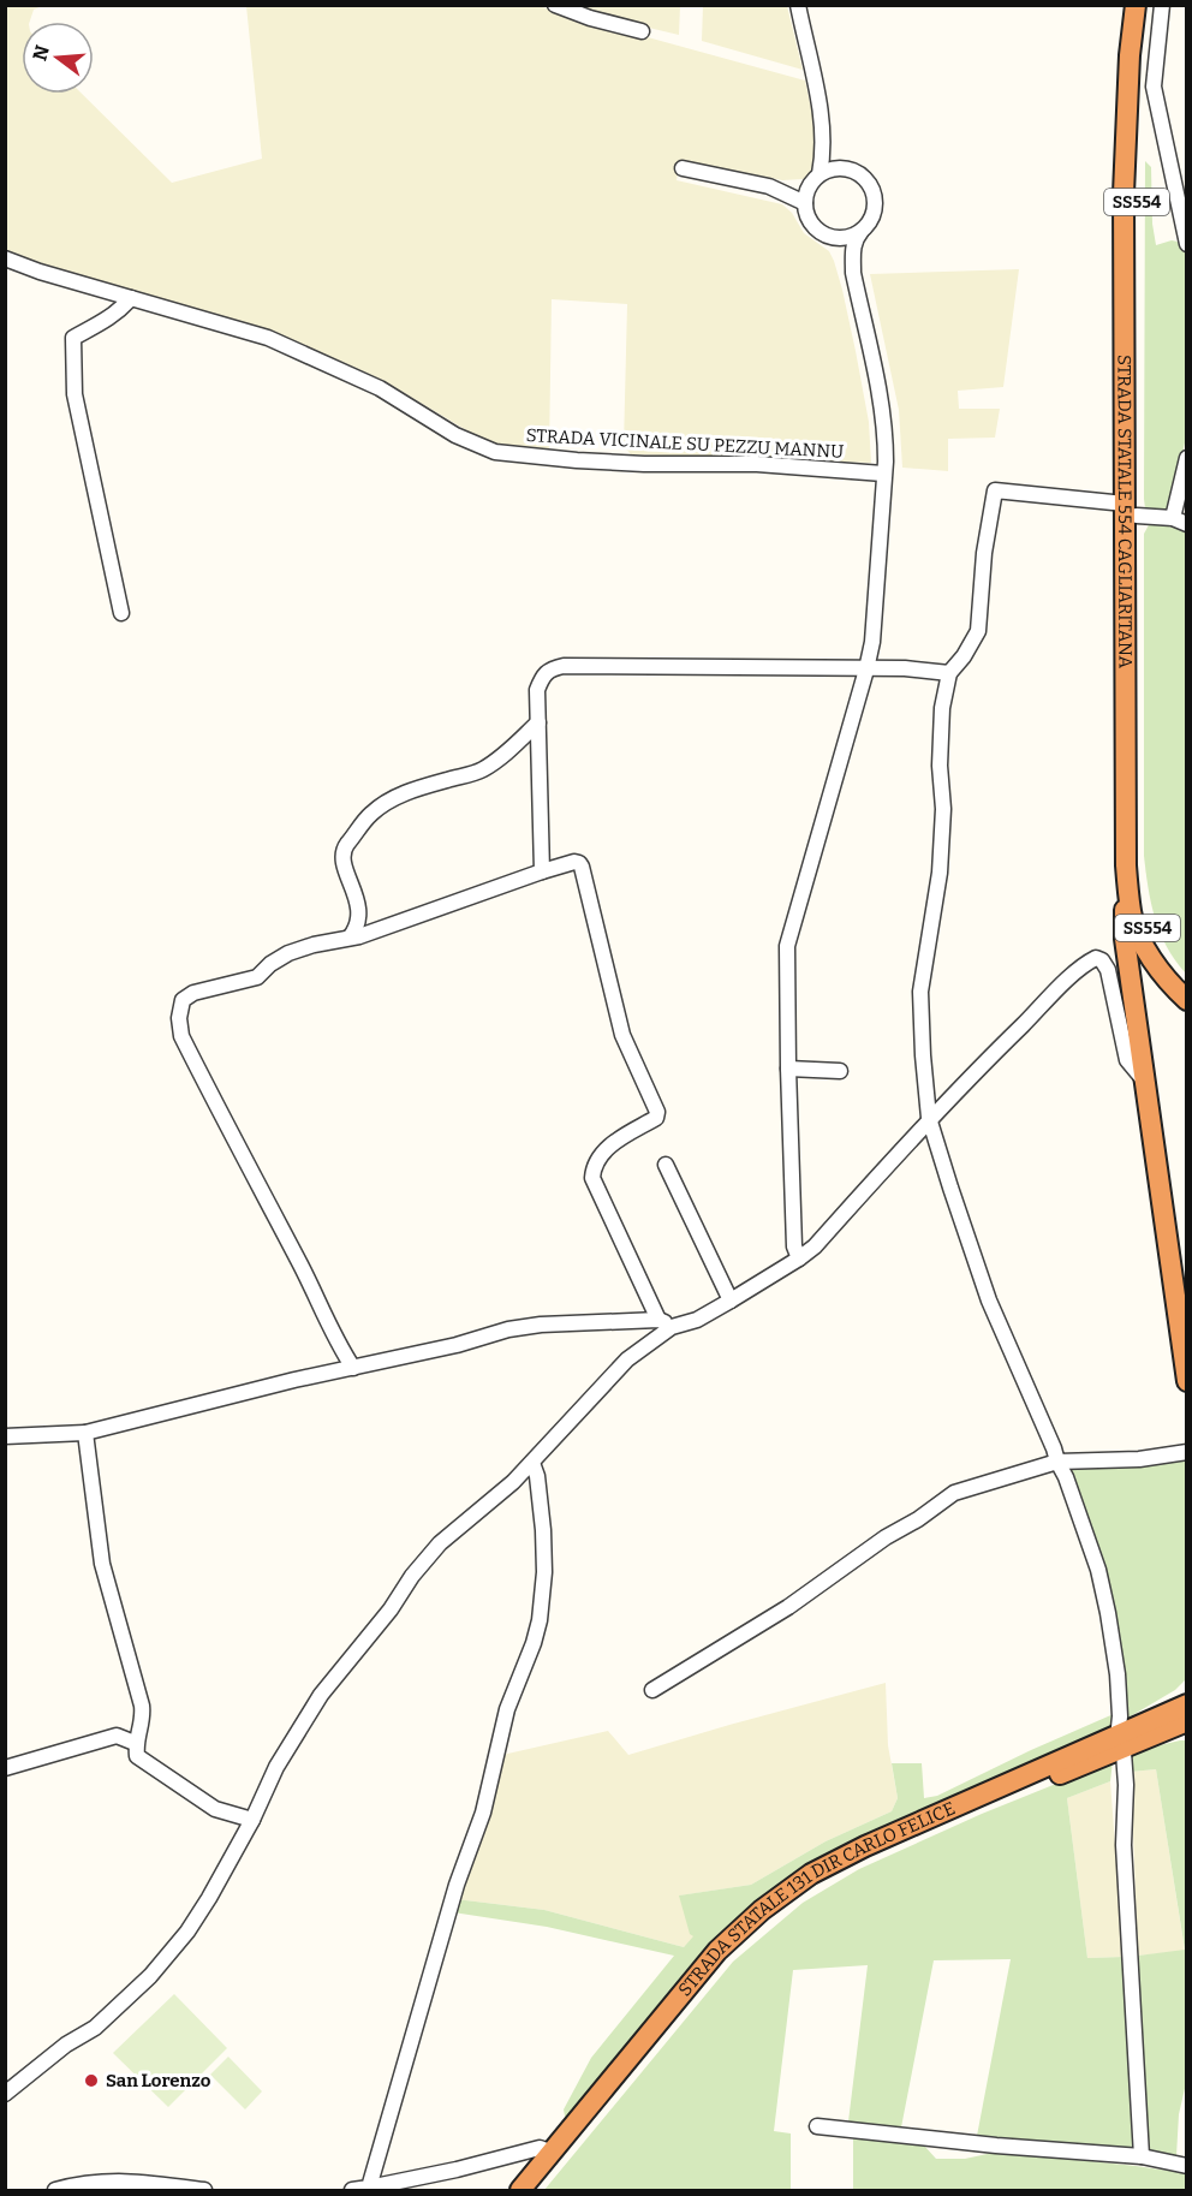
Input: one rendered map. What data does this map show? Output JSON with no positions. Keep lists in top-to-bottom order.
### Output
{
  "streets": {
    "highway": ["SS554", "STRADA STATALE 554 CAGLIARITANA", "STRADA STATALE 131 DIR CARLO FELICE"],
    "street": ["STRADA VICINALE SU PEZZU MANNU"]
  },
  "places": ["San Lorenzo"],
  "north": "left"
}
